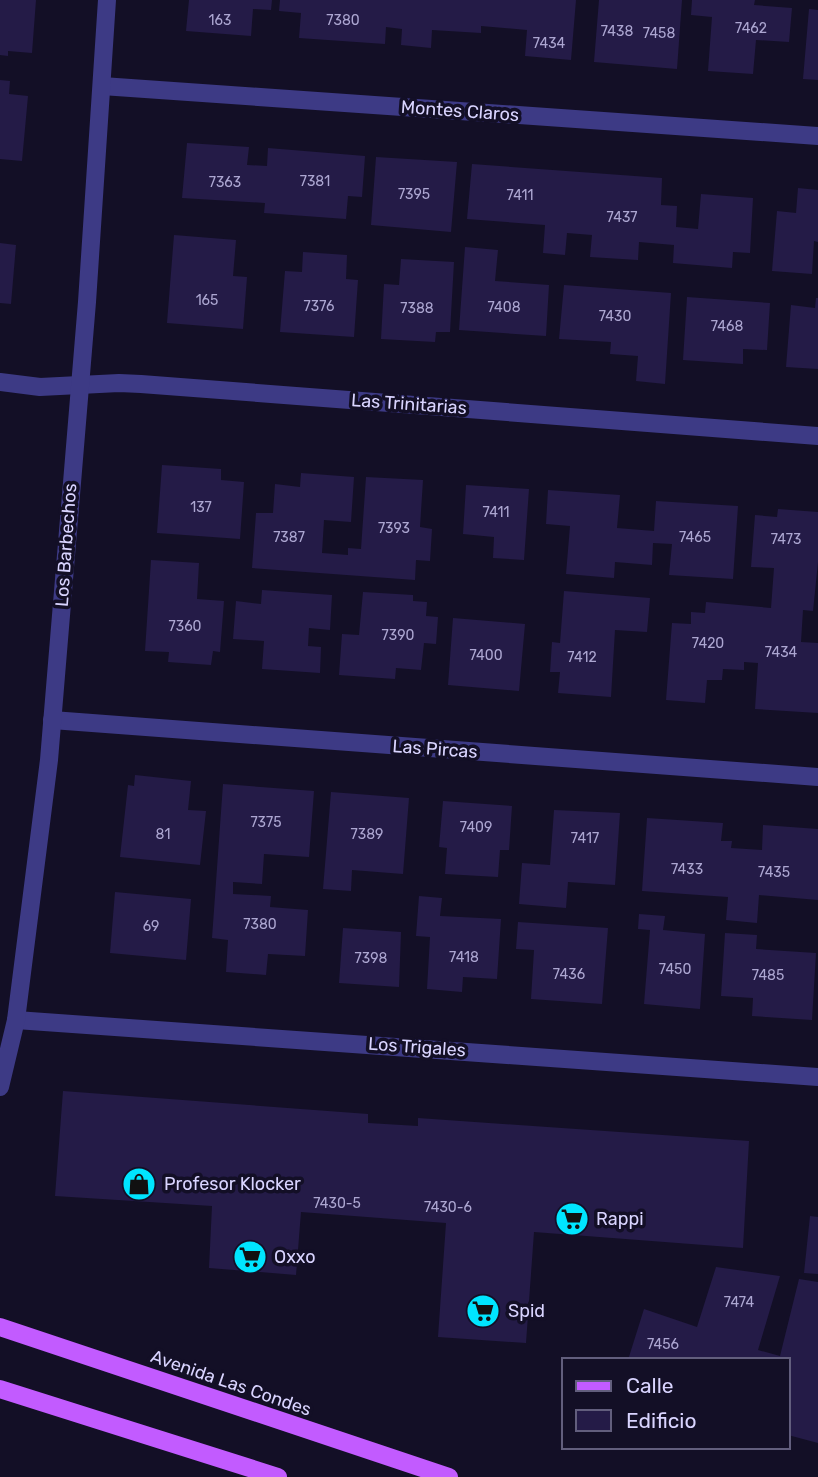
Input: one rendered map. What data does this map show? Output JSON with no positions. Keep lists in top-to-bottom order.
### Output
{
  "streets": {
    "main road": ["Avenida Las Condes"],
    "street": [
      "Montes Claros",
      "Las Trinitarias",
      "Los Barbechos",
      "Las Pircas",
      "Los Trigales"
    ]
  },
  "crossings": [
    ["Montes Claros", "Los Barbechos"],
    ["Las Trinitarias", "Los Barbechos"],
    ["Los Barbechos", "Las Pircas"],
    ["Los Barbechos", "Los Trigales"]
  ],
  "places": {
    "shop": ["Profesor Klocker"],
    "supermarket": ["Rappi", "Oxxo", "Spid"]
  },
  "house_numbers": [
    "163",
    "7380",
    "7462",
    "7438",
    "7458",
    "7434",
    "7381",
    "7363",
    "7395",
    "7411",
    "7437",
    "165",
    "7376",
    "7408",
    "7388",
    "7430",
    "7468",
    "137",
    "7411",
    "7393",
    "7387",
    "7465",
    "7473",
    "7360",
    "7390",
    "7420",
    "7434",
    "7400",
    "7412",
    "7375",
    "7409",
    "81",
    "7389",
    "7417",
    "7433",
    "7435",
    "7380",
    "69",
    "7418",
    "7398",
    "7450",
    "7436",
    "7485",
    "7430-5",
    "7430-6",
    "7474",
    "7456"
  ],
  "legend": ["Calle", "Edificio"]
}
